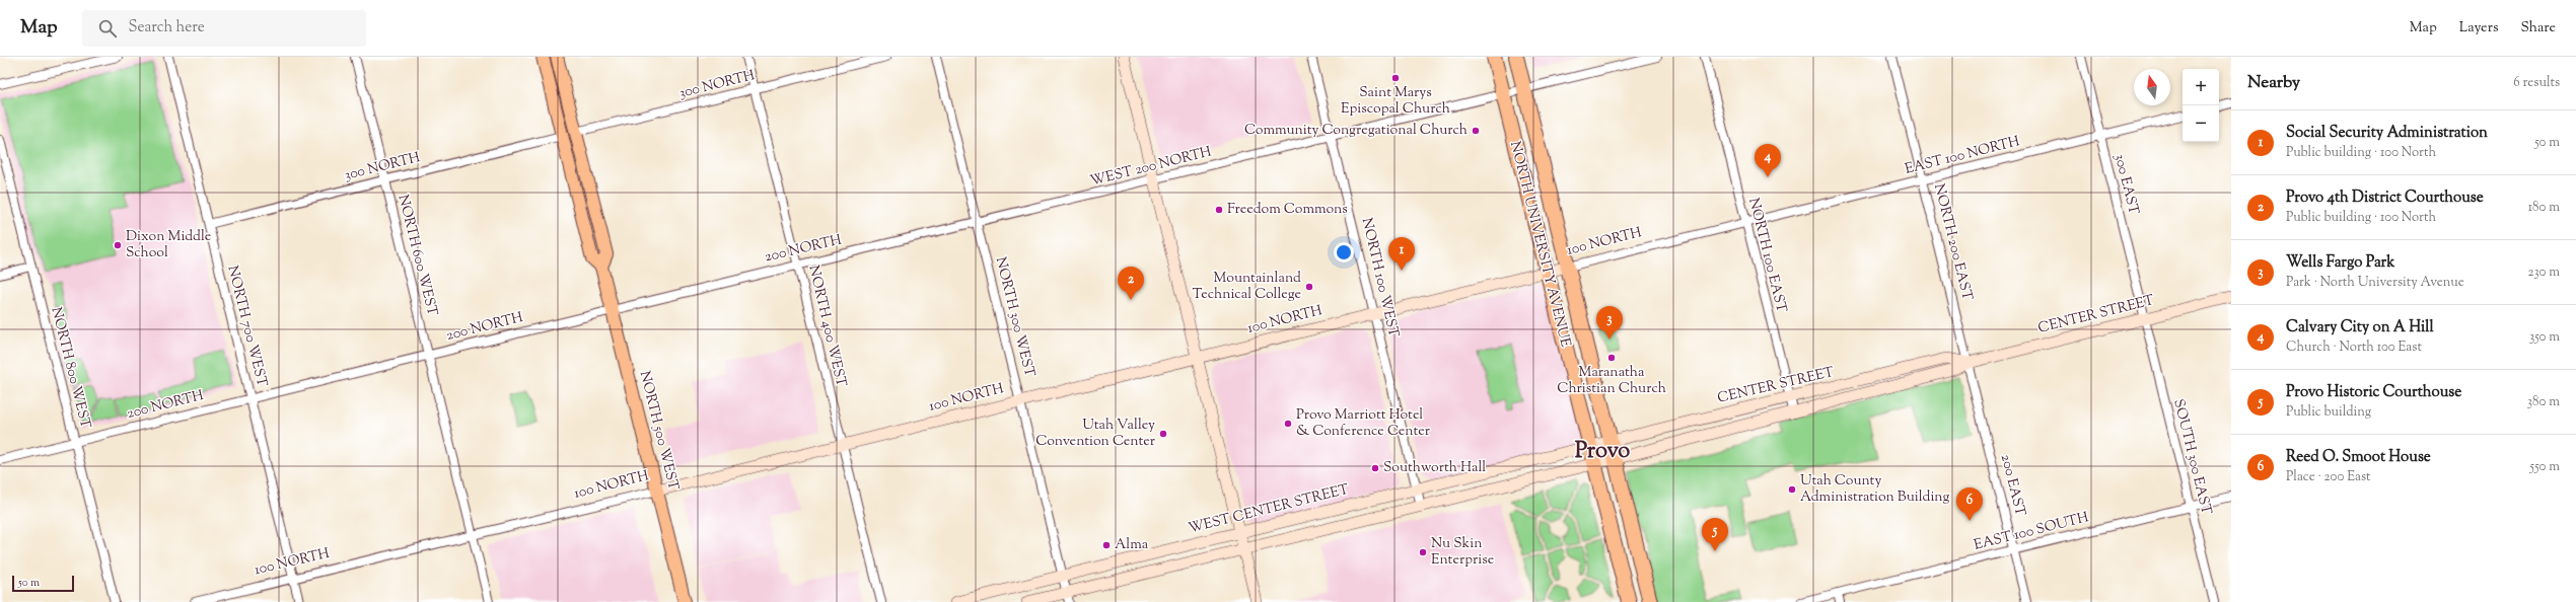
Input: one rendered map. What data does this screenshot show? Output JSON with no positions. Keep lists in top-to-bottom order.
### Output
{
  "streets": {
    "highway": ["NORTH UNIVERSITY AVENUE"],
    "main road": ["NORTH 500 WEST"],
    "street": [
      "300 NORTH",
      "EAST 100 NORTH",
      "WEST 200 NORTH",
      "300 EAST",
      "100 NORTH",
      "NORTH 200 EAST",
      "200 NORTH",
      "NORTH 600 WEST",
      "NORTH 100 EAST",
      "NORTH 100 WEST",
      "CENTER STREET",
      "NORTH 300 WEST",
      "NORTH 700 WEST",
      "NORTH 400 WEST",
      "NORTH 800 WEST",
      "SOUTH 300 EAST",
      "200 EAST",
      "WEST CENTER STREET",
      "EAST 100 SOUTH"
    ]
  },
  "crossings": [
    ["300 NORTH", "NORTH 600 WEST"],
    ["300 NORTH", "NORTH 700 WEST"],
    ["300 NORTH", "NORTH 400 WEST"],
    ["300 NORTH", "NORTH 500 WEST"],
    ["EAST 100 NORTH", "300 EAST"],
    ["EAST 100 NORTH", "100 NORTH"],
    ["EAST 100 NORTH", "NORTH 200 EAST"],
    ["EAST 100 NORTH", "NORTH 100 EAST"],
    ["WEST 200 NORTH", "200 NORTH"],
    ["WEST 200 NORTH", "NORTH 100 WEST"],
    ["WEST 200 NORTH", "NORTH 300 WEST"],
    ["300 EAST", "CENTER STREET"],
    ["300 EAST", "SOUTH 300 EAST"],
    ["100 NORTH", "NORTH UNIVERSITY AVENUE"],
    ["100 NORTH", "NORTH 600 WEST"],
    ["100 NORTH", "NORTH 100 EAST"],
    ["100 NORTH", "NORTH 100 WEST"],
    ["100 NORTH", "NORTH 300 WEST"],
    ["100 NORTH", "NORTH 700 WEST"],
    ["100 NORTH", "NORTH 400 WEST"],
    ["100 NORTH", "NORTH 500 WEST"],
    ["NORTH 200 EAST", "CENTER STREET"],
    ["NORTH 200 EAST", "200 EAST"],
    ["NORTH UNIVERSITY AVENUE", "CENTER STREET"],
    ["NORTH UNIVERSITY AVENUE", "WEST CENTER STREET"],
    ["200 NORTH", "NORTH 600 WEST"],
    ["200 NORTH", "NORTH 300 WEST"],
    ["200 NORTH", "NORTH 700 WEST"],
    ["200 NORTH", "NORTH 400 WEST"],
    ["200 NORTH", "NORTH 800 WEST"],
    ["200 NORTH", "NORTH 500 WEST"],
    ["NORTH 100 EAST", "CENTER STREET"],
    ["NORTH 100 WEST", "WEST CENTER STREET"],
    ["CENTER STREET", "SOUTH 300 EAST"],
    ["CENTER STREET", "WEST CENTER STREET"],
    ["NORTH 300 WEST", "WEST CENTER STREET"],
    ["SOUTH 300 EAST", "EAST 100 SOUTH"],
    ["200 EAST", "EAST 100 SOUTH"]
  ],
  "districts": ["Provo"],
  "places": [
    "Saint Marys Episcopal Church",
    "Community Congregational Church",
    "Freedom Commons",
    "Dixon Middle School",
    "Mountainland Technical College",
    "Maranatha Christian Church",
    "Provo Marriott Hotel & Conference Center",
    "Utah Valley Convention Center",
    "Southworth Hall",
    "Utah County Administration Building",
    "Alma",
    "Nu Skin Enterprise"
  ],
  "scale_bar": "50 m",
  "north": "top",
  "page": {
    "header": "Map",
    "search": "Search here",
    "nav": ["Map", "Layers", "Share"],
    "heading": ["Nearby", "6 results"],
    "map_buttons": ["+", "−"],
    "list": [
      {
        "mark": "1",
        "name": "Social Security Administration",
        "note": "Public building · 100 North",
        "value": "50 m"
      },
      {
        "mark": "2",
        "name": "Provo 4th District Courthouse",
        "note": "Public building · 100 North",
        "value": "180 m"
      },
      {
        "mark": "3",
        "name": "Wells Fargo Park",
        "note": "Park · North University Avenue",
        "value": "230 m"
      },
      {
        "mark": "4",
        "name": "Calvary City on A Hill",
        "note": "Church · North 100 East",
        "value": "350 m"
      },
      {
        "mark": "5",
        "name": "Provo Historic Courthouse",
        "note": "Public building",
        "value": "380 m"
      },
      {
        "mark": "6",
        "name": "Reed O. Smoot House",
        "note": "Place · 200 East",
        "value": "550 m"
      }
    ],
    "pins": [
      "4",
      "1",
      "2",
      "3",
      "6",
      "5"
    ],
    "scale": "50 m"
  }
}
